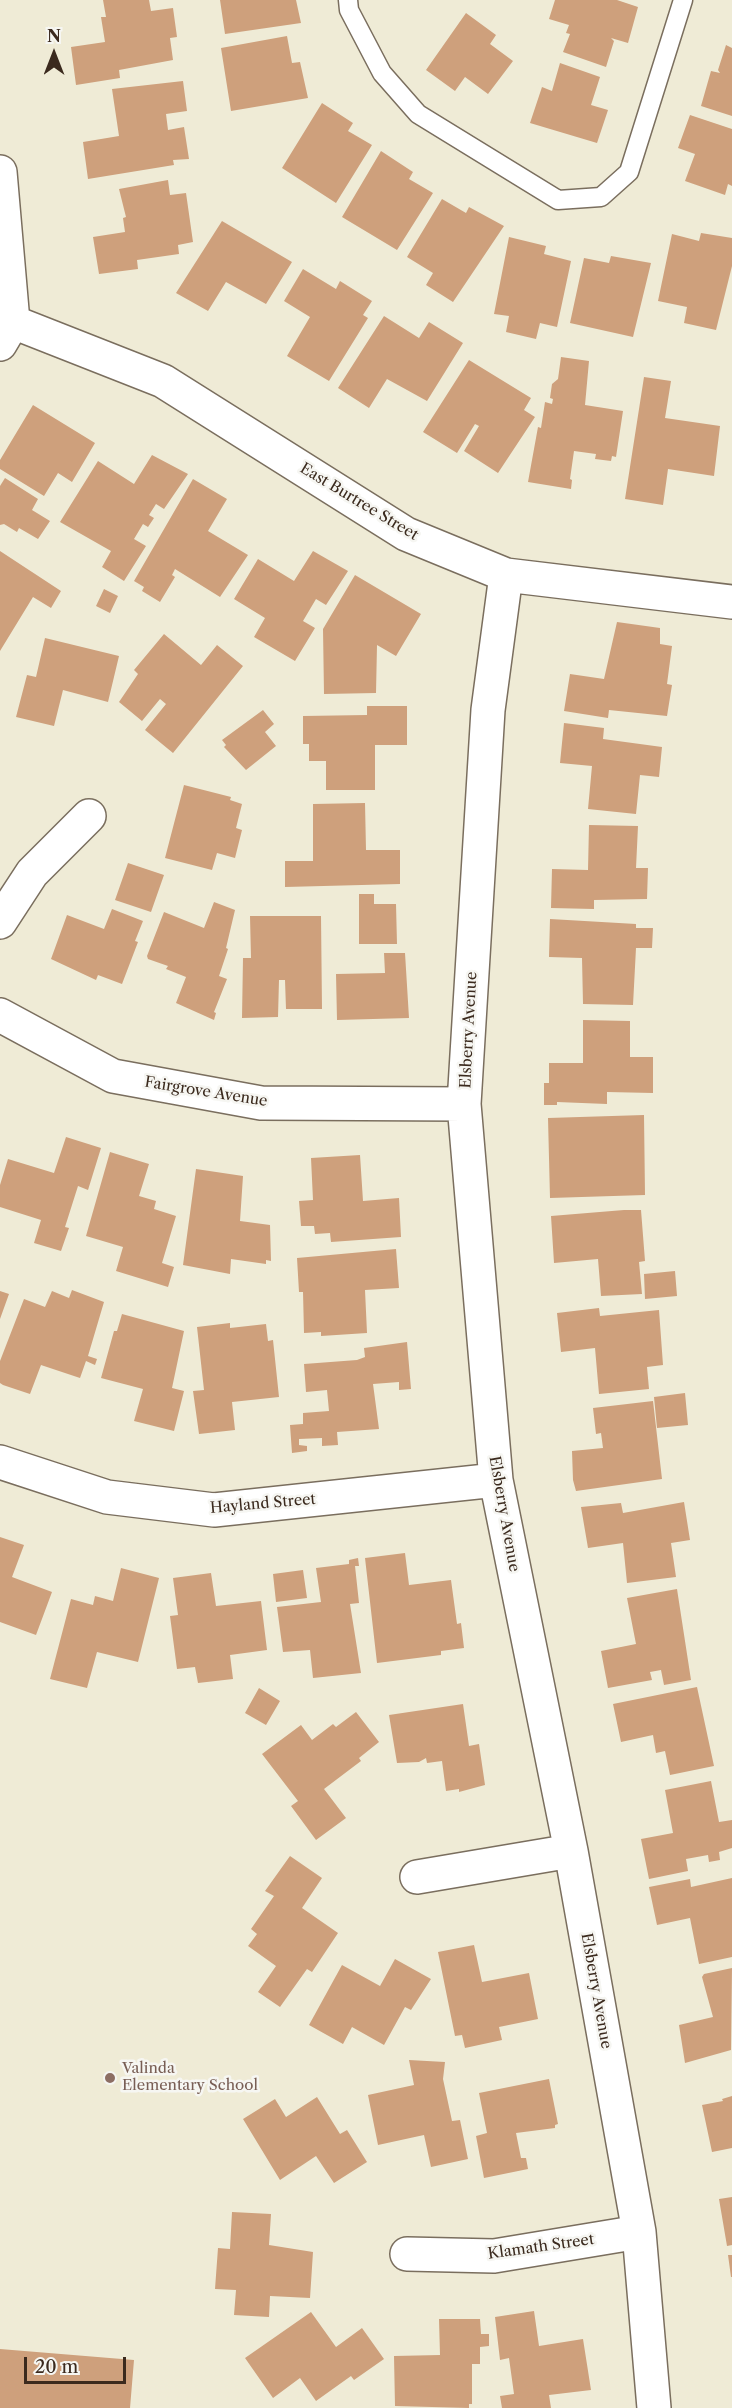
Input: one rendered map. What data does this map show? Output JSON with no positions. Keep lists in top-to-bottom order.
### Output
{
  "streets": {
    "street": [
      "East Burtree Street",
      "Elsberry Avenue",
      "Fairgrove Avenue",
      "Hayland Street",
      "Klamath Street"
    ]
  },
  "crossings": [
    ["East Burtree Street", "Elsberry Avenue"],
    ["Elsberry Avenue", "Fairgrove Avenue"],
    ["Elsberry Avenue", "Hayland Street"],
    ["Elsberry Avenue", "Klamath Street"]
  ],
  "places": ["Valinda Elementary School"],
  "scale_bar": "20 m",
  "north": "top"
}
